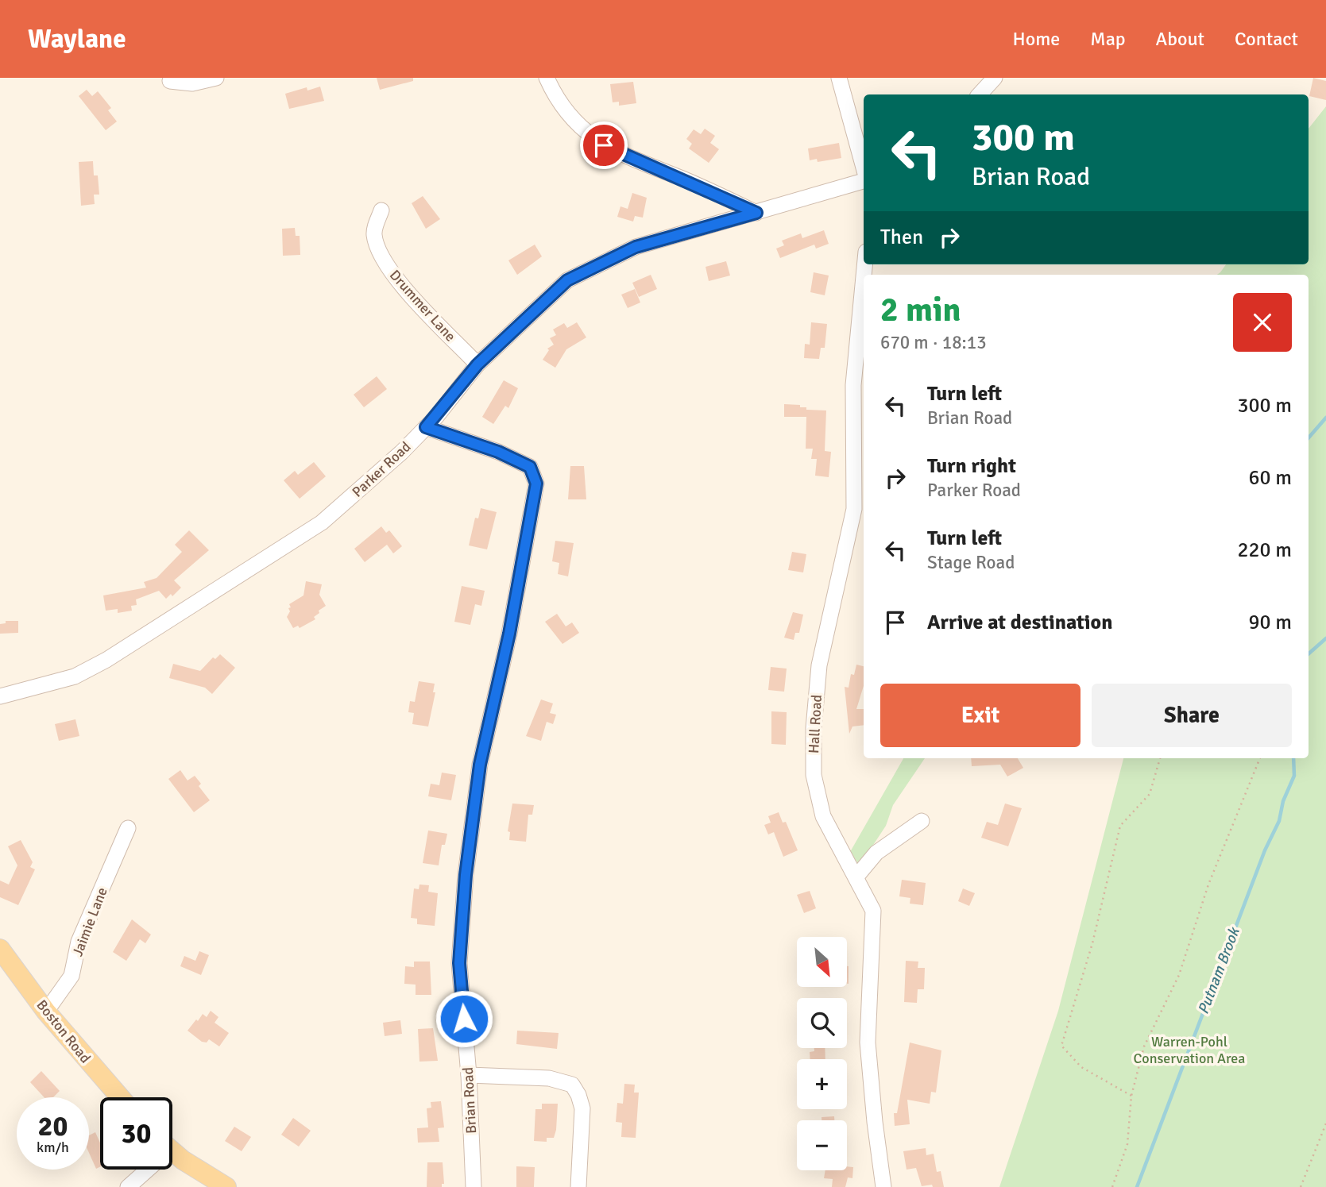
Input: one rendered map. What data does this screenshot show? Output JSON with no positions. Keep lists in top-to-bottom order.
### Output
{
  "streets": {
    "main road": ["Boston Road"],
    "street": [
      "Drummer Lane",
      "Parker Road",
      "Hall Road",
      "Jaimie Lane",
      "Brian Road"
    ]
  },
  "crossings": [
    ["Drummer Lane", "Parker Road"],
    ["Parker Road", "Brian Road"],
    ["Jaimie Lane", "Boston Road"]
  ],
  "water": ["Putnam Brook"],
  "parks": ["Warren-Pohl Conservation Area"],
  "north": "bottom right",
  "page": {
    "header": "Waylane",
    "nav": [
      "Home",
      "Map",
      "About",
      "Contact"
    ],
    "turn": ["300 m", "Brian Road"],
    "then": "Then",
    "heading": ["2 min", "670 m · 18:13"],
    "list": [
      {
        "name": "Turn left",
        "note": "Brian Road",
        "value": "300 m"
      },
      {
        "name": "Turn right",
        "note": "Parker Road",
        "value": "60 m"
      },
      {
        "name": "Turn left",
        "note": "Stage Road",
        "value": "220 m"
      },
      {
        "name": "Arrive at destination",
        "value": "90 m"
      }
    ],
    "buttons": ["Exit", "Share"],
    "map_buttons": ["+", "−"],
    "speed": "20 km/h",
    "limit": "30"
  }
}
